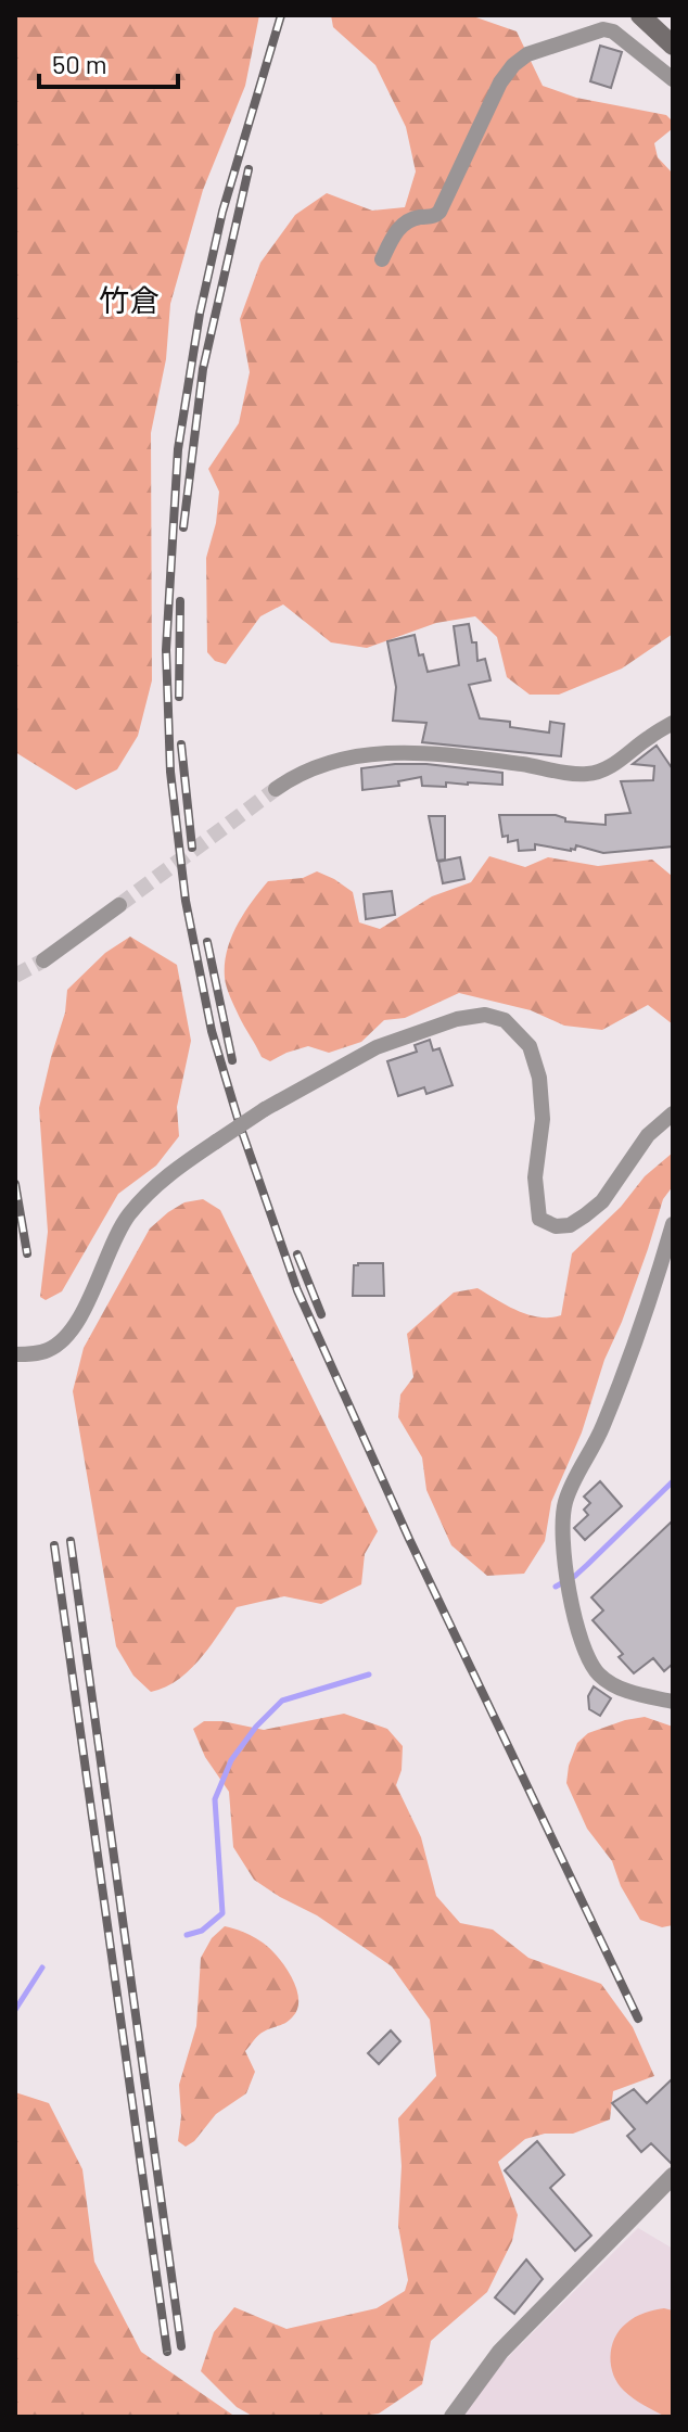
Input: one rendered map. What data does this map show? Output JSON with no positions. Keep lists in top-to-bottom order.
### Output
{
  "districts": ["竹倉"],
  "scale_bar": "50 m"
}
